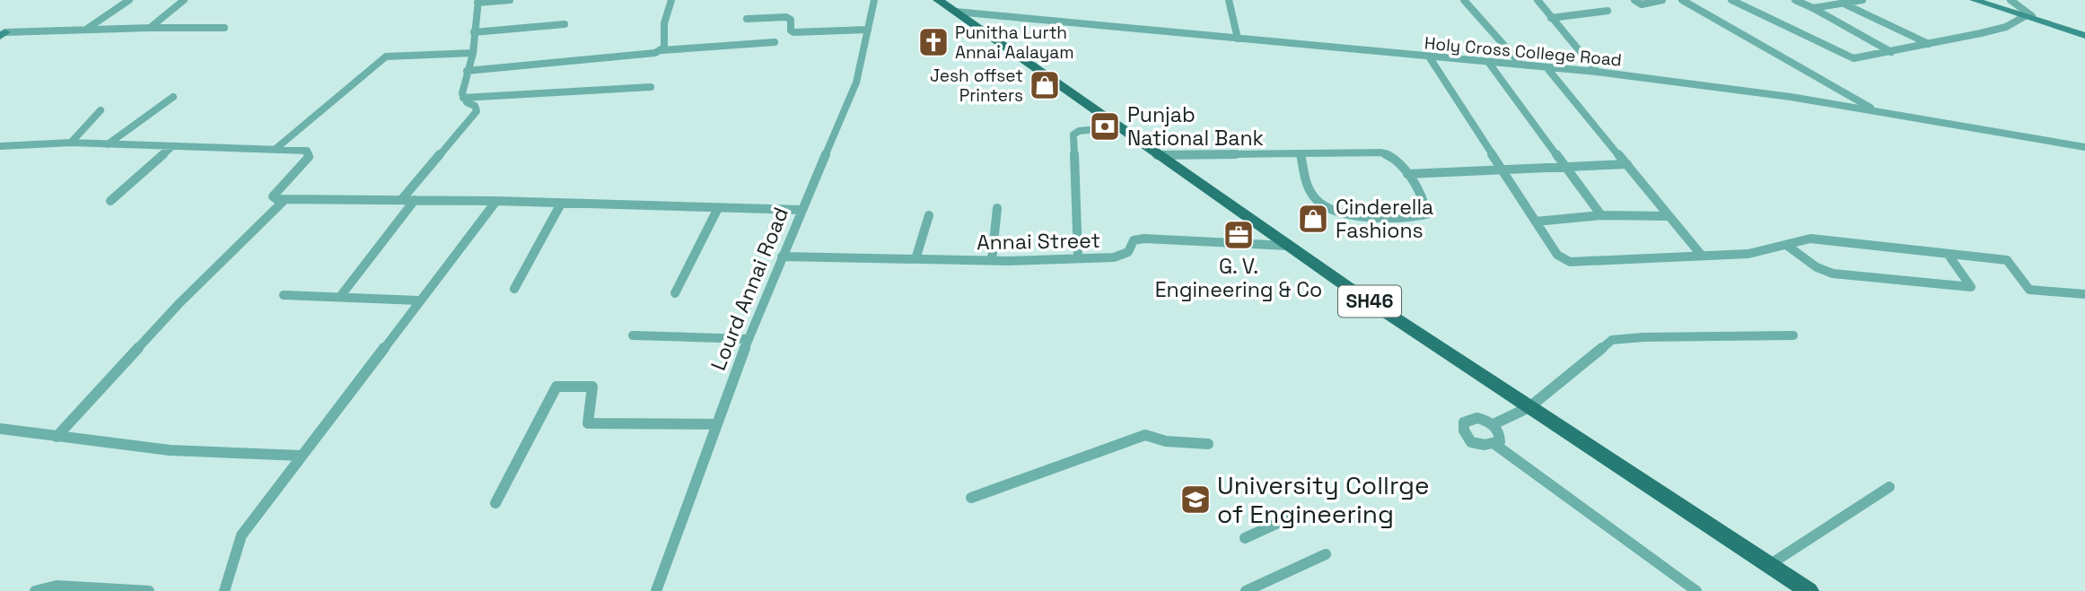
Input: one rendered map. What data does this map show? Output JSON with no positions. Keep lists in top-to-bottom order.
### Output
{
  "streets": {
    "main road": ["SH46"],
    "street": ["Holy Cross College Road", "Annai Street", "Lourd Annai Road"]
  },
  "crossings": [
    ["Holy Cross College Road", "SH46"],
    ["Annai Street", "Lourd Annai Road"],
    ["Annai Street", "SH46"]
  ],
  "places": {
    "church": ["Punitha Lurth Annai Aalayam"],
    "shop": ["Jesh offset Printers", "Cinderella Fashions"],
    "bank": ["Punjab National Bank"],
    "office": ["G. V. Engineering & Co"],
    "school or university": ["University Collrge of Engineering"]
  }
}
